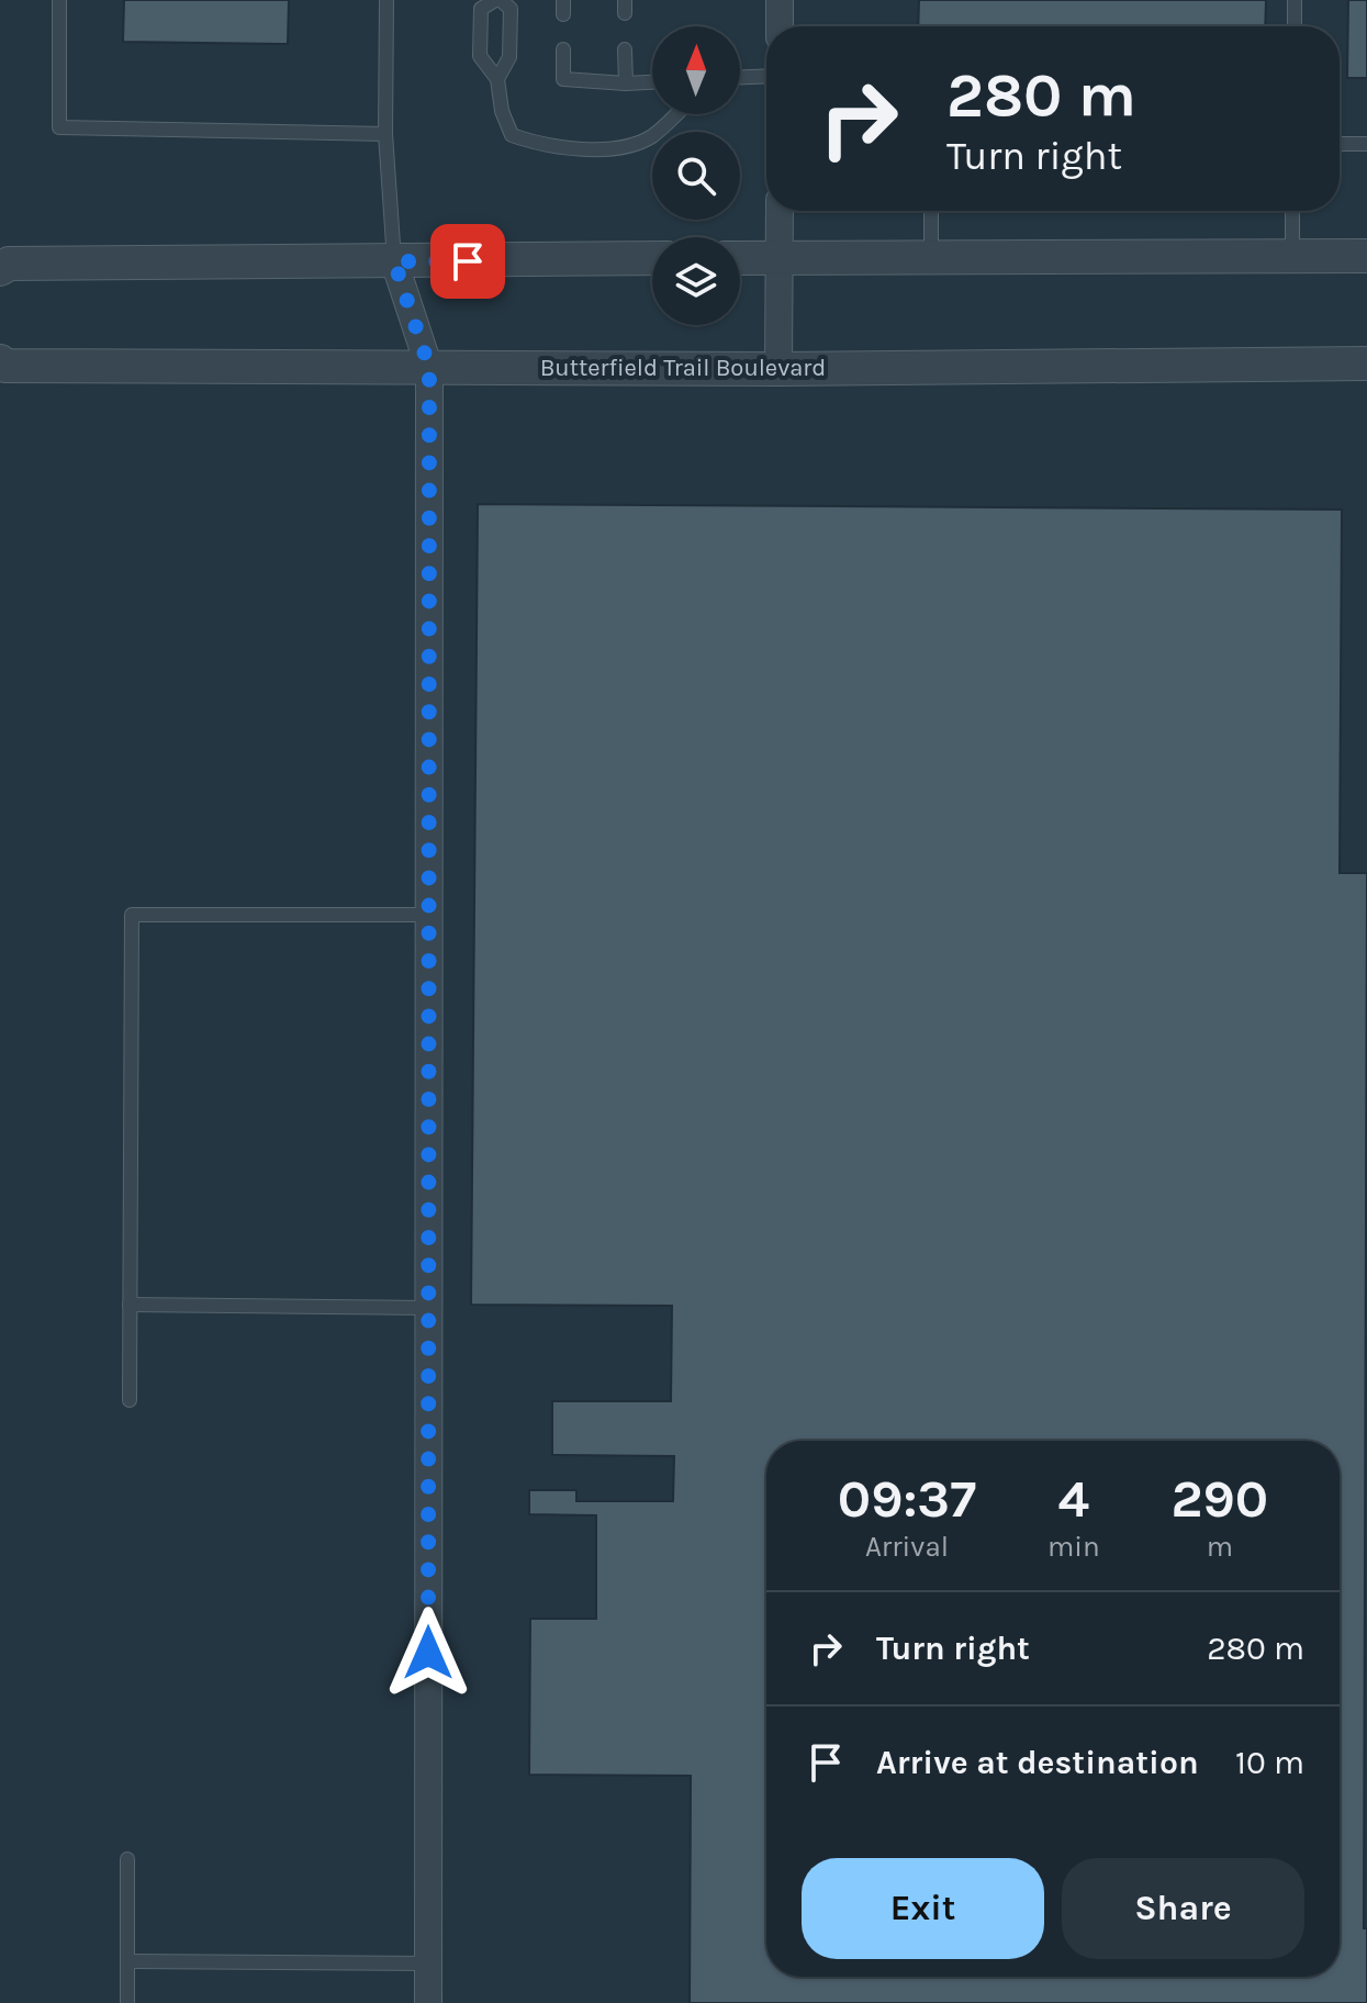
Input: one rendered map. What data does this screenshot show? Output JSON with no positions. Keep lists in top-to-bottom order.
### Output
{
  "streets": {
    "street": ["Butterfield Trail Boulevard"]
  },
  "north": "top",
  "page": {
    "turn": ["280 m", "Turn right"],
    "eta": [
      "09:37",
      "Arrival",
      "4",
      "min",
      "290",
      "m"
    ],
    "list": [
      {
        "name": "Turn right",
        "value": "280 m"
      },
      {
        "name": "Arrive at destination",
        "value": "10 m"
      }
    ],
    "buttons": ["Exit", "Share"]
  }
}
